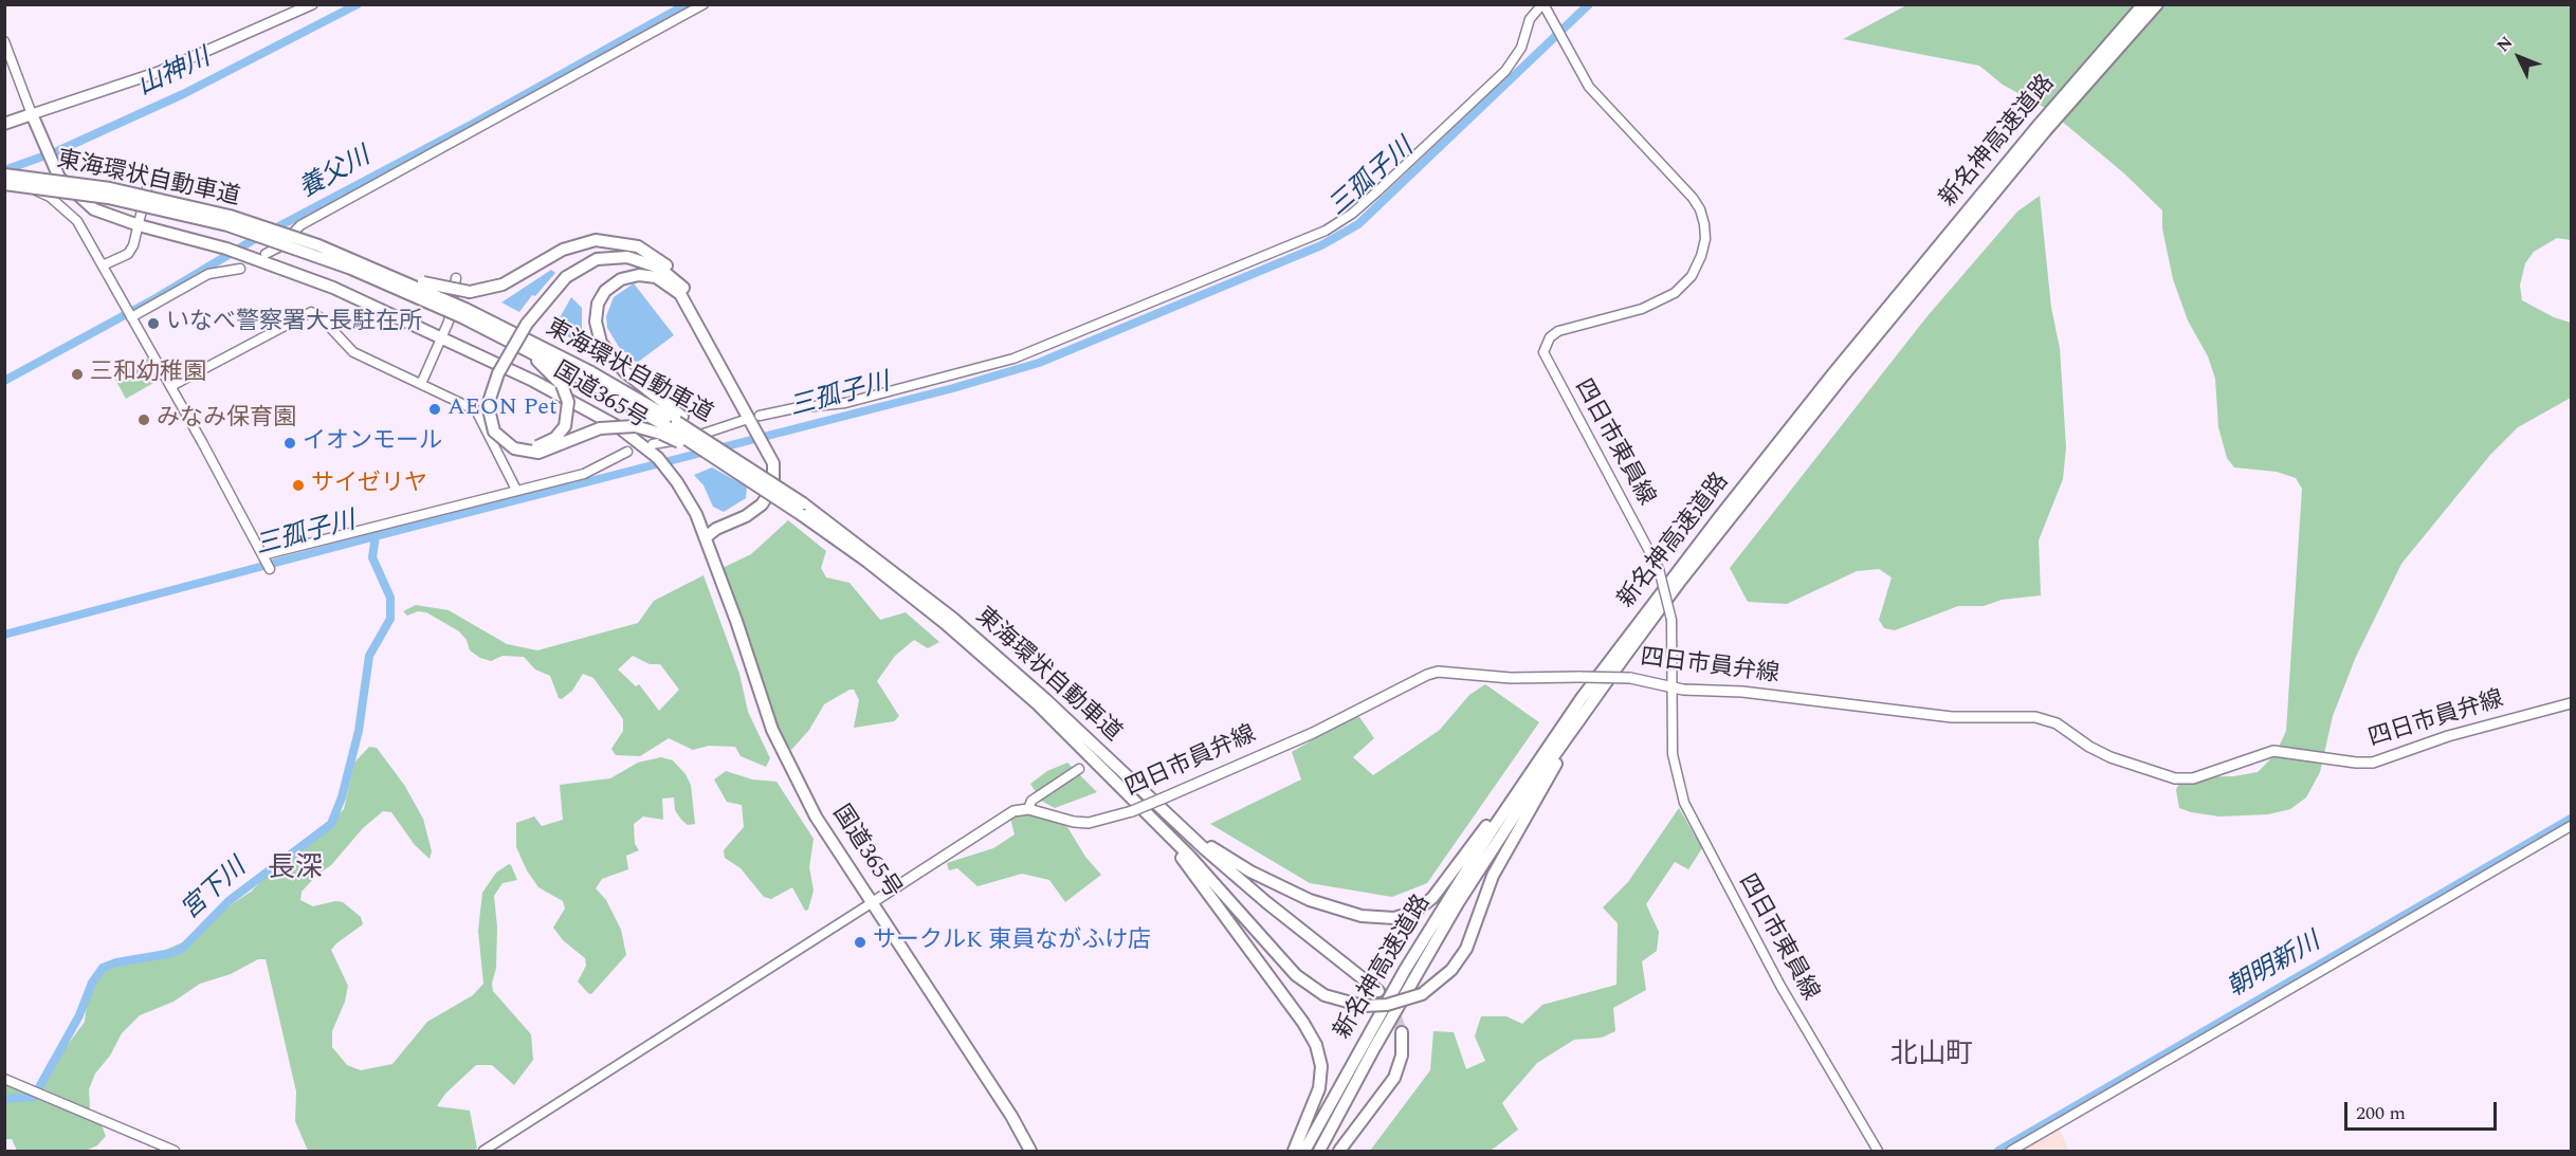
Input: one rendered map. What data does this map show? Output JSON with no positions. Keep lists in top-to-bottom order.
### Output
{
  "streets": {
    "highway": ["新名神高速道路", "東海環状自動車道", "国道365号"],
    "main road": ["四日市員弁線"],
    "street": ["四日市東員線"]
  },
  "crossings": [
    ["四日市東員線", "四日市員弁線"]
  ],
  "districts": ["長深", "北山町"],
  "water": [
    "山神川",
    "養父川",
    "三孤子川",
    "宮下川",
    "朝明新川"
  ],
  "places": [
    "いなべ警察署大長駐在所",
    "三和幼稚園",
    "AEON Pet",
    "みなみ保育園",
    "イオンモール",
    "サイゼリヤ",
    "サークルK 東員ながふけ店"
  ],
  "scale_bar": "200 m",
  "north": "top left"
}
